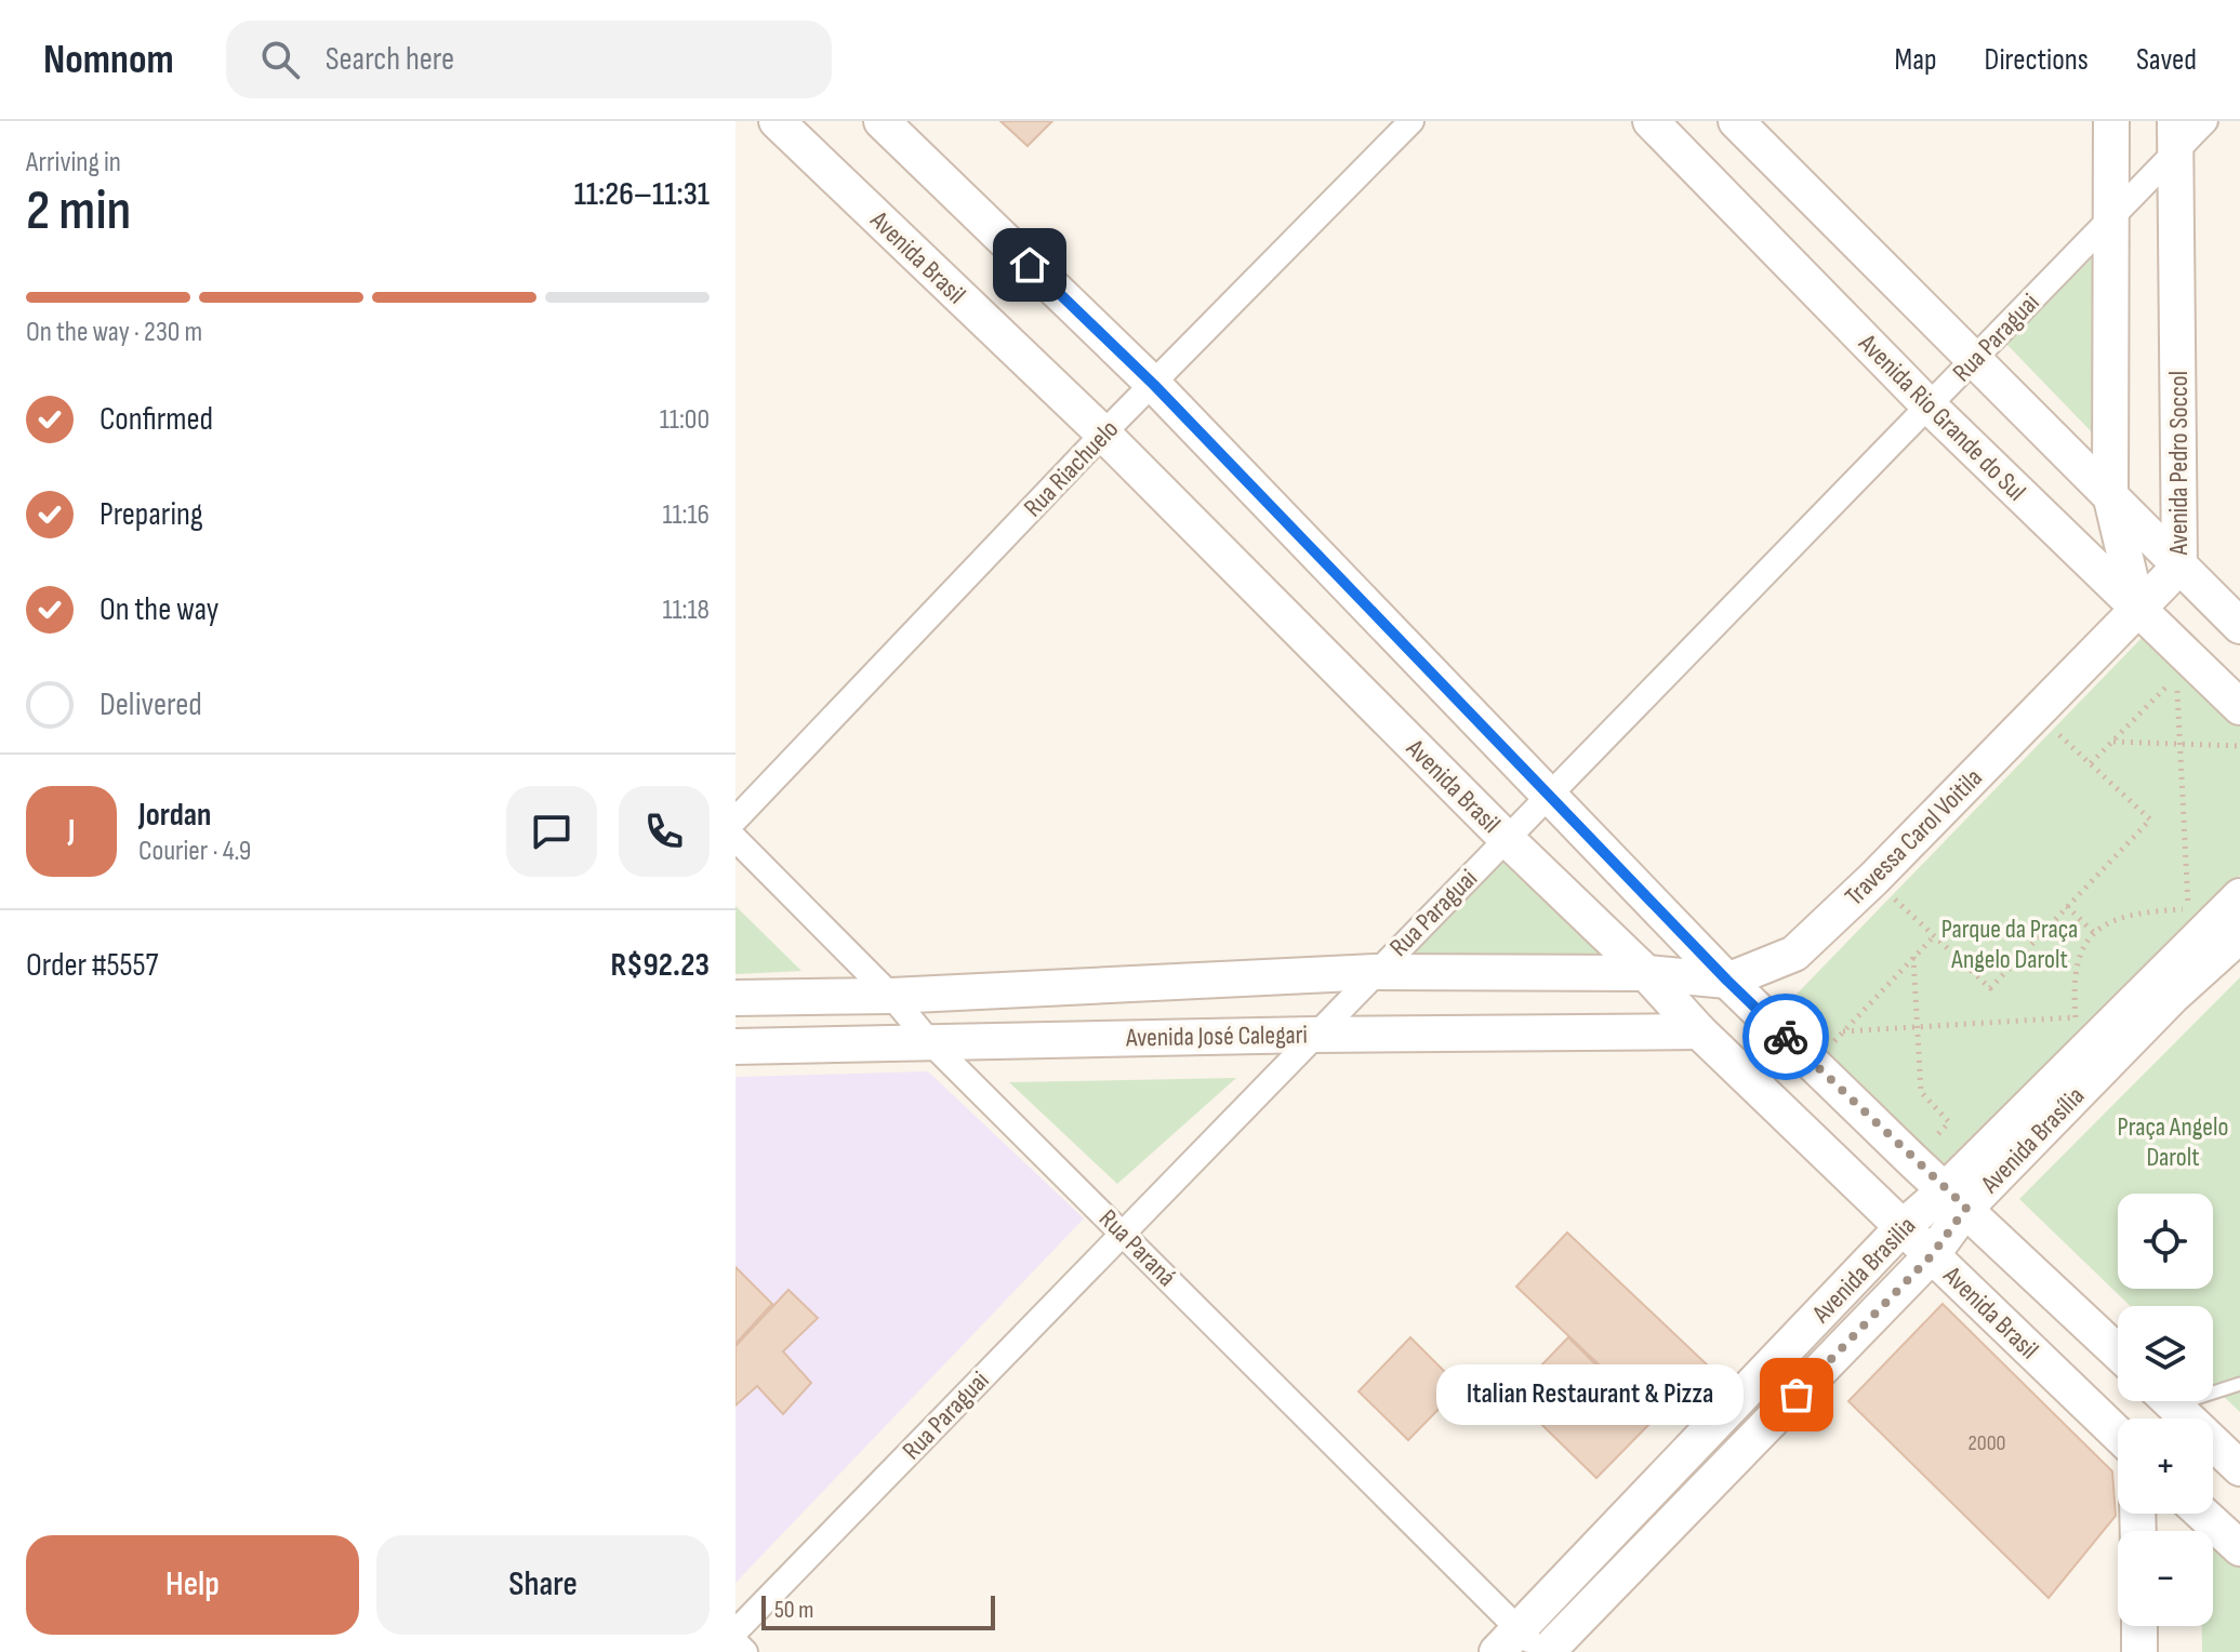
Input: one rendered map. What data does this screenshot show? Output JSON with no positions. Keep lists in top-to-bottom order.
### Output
{
  "streets": {
    "street": [
      "Avenida Brasil",
      "Rua Paraguai",
      "Avenida Rio Grande do Sul",
      "Avenida Pedro Soccol",
      "Rua Riachuelo",
      "Travessa Carol Voitila",
      "Avenida José Calegari",
      "Avenida Brasília",
      "Rua Paraná",
      "Avenida Brasilia"
    ]
  },
  "crossings": [
    ["Avenida Brasil", "Rua Paraguai"],
    ["Avenida Brasil", "Rua Riachuelo"],
    ["Avenida Brasil", "Travessa Carol Voitila"],
    ["Avenida Brasil", "Avenida José Calegari"],
    ["Avenida Brasil", "Avenida Brasília"],
    ["Avenida Brasil", "Avenida Brasilia"],
    ["Rua Paraguai", "Avenida Rio Grande do Sul"],
    ["Rua Paraguai", "Avenida Pedro Soccol"],
    ["Rua Paraguai", "Avenida José Calegari"],
    ["Rua Paraguai", "Rua Paraná"],
    ["Avenida Rio Grande do Sul", "Avenida Pedro Soccol"],
    ["Avenida Rio Grande do Sul", "Travessa Carol Voitila"],
    ["Avenida Pedro Soccol", "Travessa Carol Voitila"],
    ["Travessa Carol Voitila", "Avenida José Calegari"],
    ["Avenida José Calegari", "Rua Paraná"],
    ["Avenida Brasília", "Rua Paraná"],
    ["Avenida Brasília", "Avenida Brasilia"],
    ["Rua Paraná", "Avenida Brasilia"]
  ],
  "parks": ["Parque da Praça Angelo Darolt", "Praça Angelo Darolt"],
  "places": ["Italian Restaurant & Pizza"],
  "house_numbers": ["2000"],
  "scale_bar": "50 m",
  "page": {
    "header": "Nomnom",
    "search": "Search here",
    "nav": ["Map", "Directions", "Saved"],
    "heading": ["2 min", "Arriving in", "11:26–11:31"],
    "panel": [
      "Jordan",
      "Courier · 4.9",
      "Order #5557",
      "R$92.23"
    ],
    "bar": "On the way · 230 m",
    "list": [
      ["Confirmed", "11:00"],
      ["Preparing", "11:16"],
      ["On the way", "11:18"],
      "Delivered"
    ],
    "round": "J",
    "map_buttons": ["+", "−"],
    "bubble": "Italian Restaurant & Pizza",
    "buttons": ["Help", "Share"],
    "scale": "50 m"
  }
}
